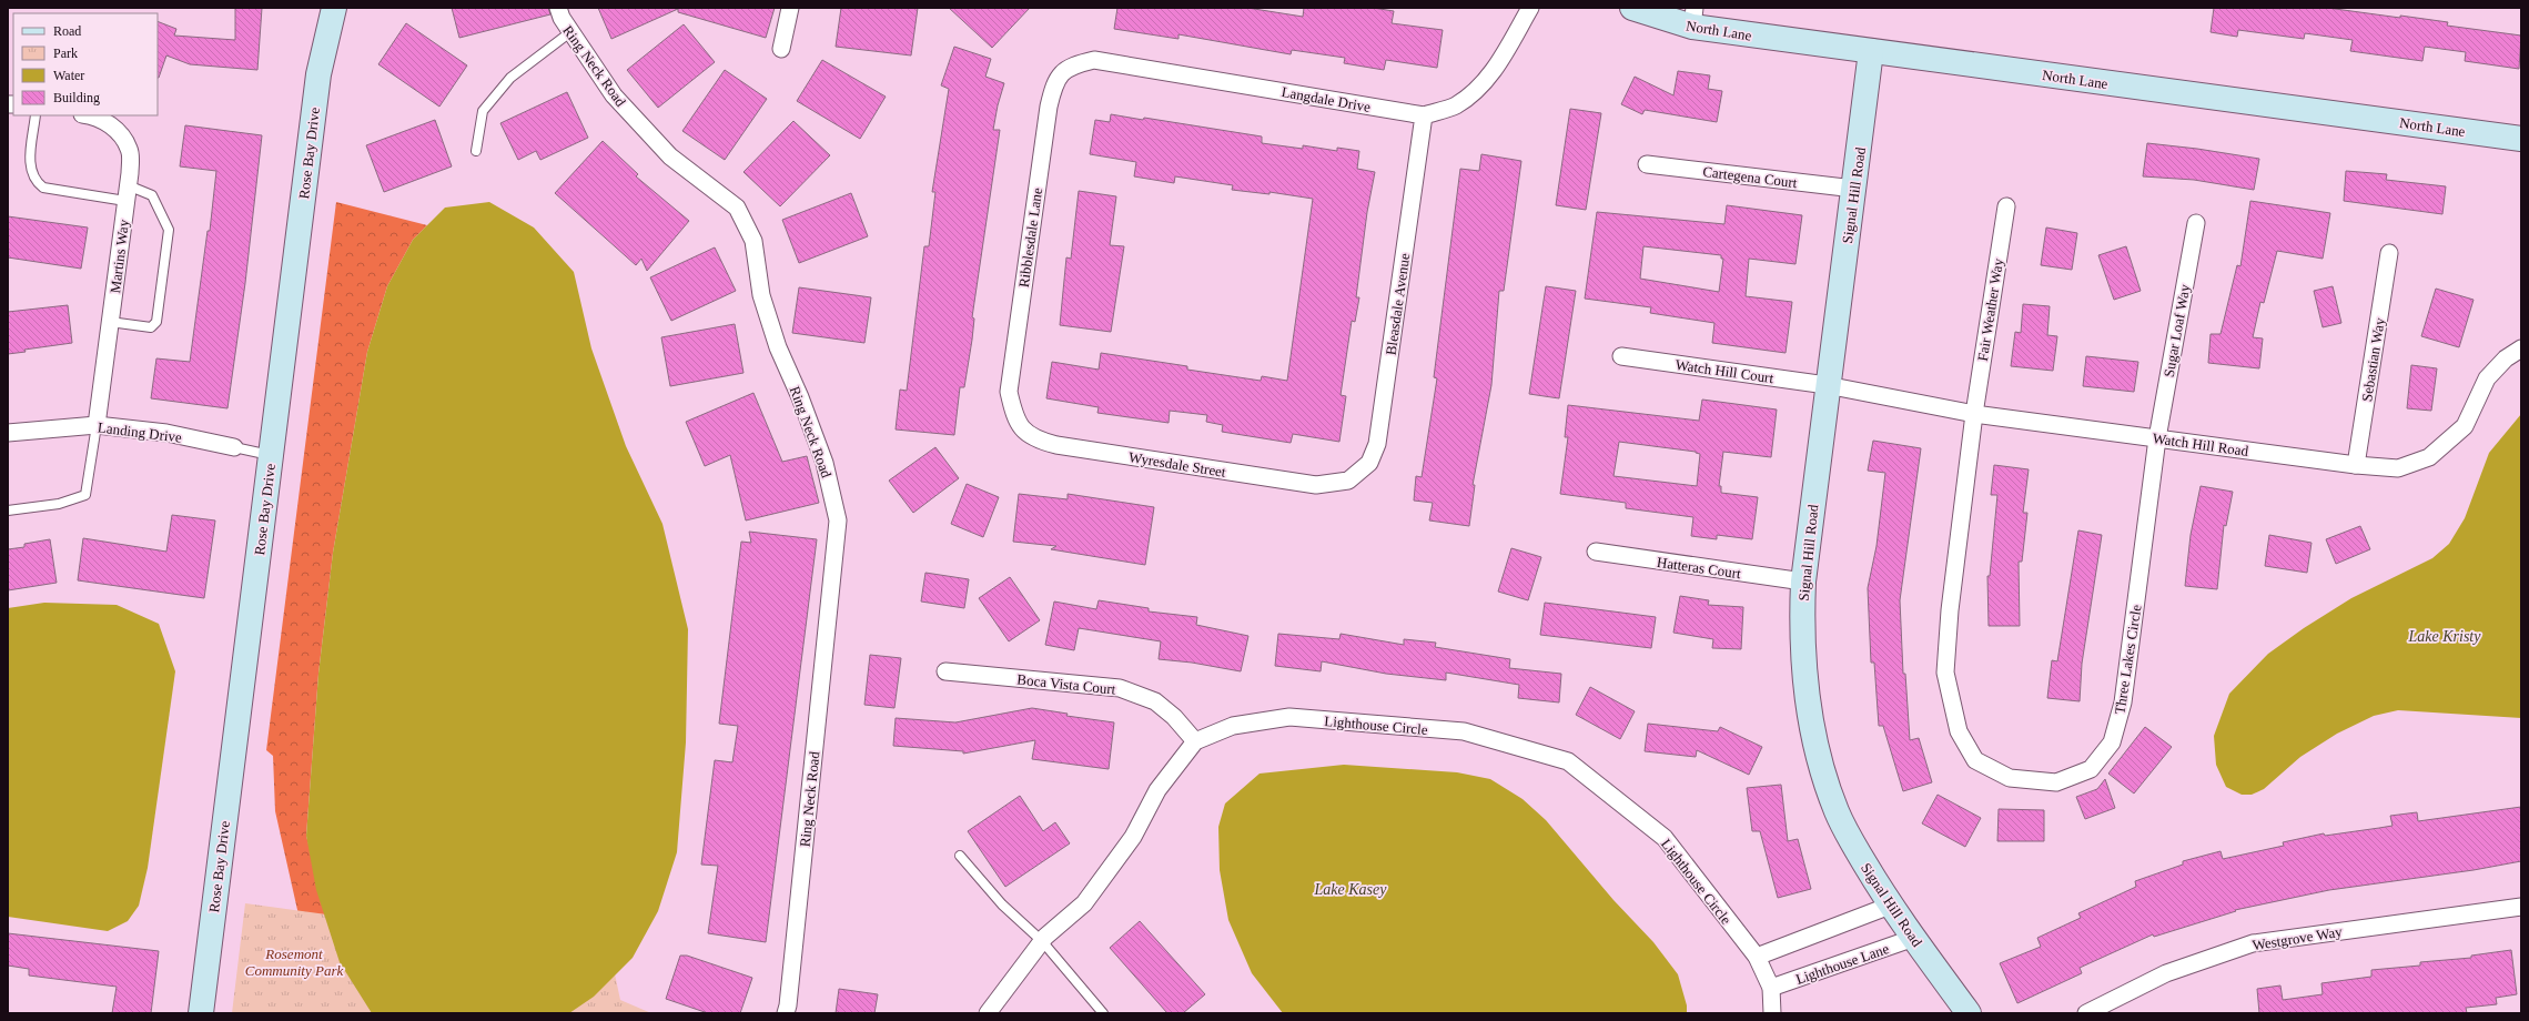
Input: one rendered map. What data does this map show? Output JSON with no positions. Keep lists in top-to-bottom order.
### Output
{
  "streets": {
    "street": [
      "North Lane",
      "Ring Neck Road",
      "Langdale Drive",
      "Rose Bay Drive",
      "Cartegena Court",
      "Signal Hill Road",
      "Ribblesdale Lane",
      "Martins Way",
      "Bleasdale Avenue",
      "Fair Weather Way",
      "Sugar Loaf Way",
      "Sebastian Way",
      "Watch Hill Court",
      "Landing Drive",
      "Watch Hill Road",
      "Wyresdale Street",
      "Hatteras Court",
      "Three Lakes Circle",
      "Boca Vista Court",
      "Lighthouse Circle",
      "Westgrove Way",
      "Lighthouse Lane"
    ]
  },
  "crossings": [
    ["North Lane", "Signal Hill Road"],
    ["Langdale Drive", "Ribblesdale Lane"],
    ["Langdale Drive", "Bleasdale Avenue"],
    ["Rose Bay Drive", "Landing Drive"],
    ["Cartegena Court", "Signal Hill Road"],
    ["Signal Hill Road", "Watch Hill Court"],
    ["Signal Hill Road", "Watch Hill Road"],
    ["Signal Hill Road", "Hatteras Court"],
    ["Signal Hill Road", "Lighthouse Lane"],
    ["Ribblesdale Lane", "Wyresdale Street"],
    ["Martins Way", "Landing Drive"],
    ["Bleasdale Avenue", "Wyresdale Street"],
    ["Fair Weather Way", "Watch Hill Road"],
    ["Fair Weather Way", "Three Lakes Circle"],
    ["Sugar Loaf Way", "Watch Hill Road"],
    ["Sugar Loaf Way", "Three Lakes Circle"],
    ["Sebastian Way", "Watch Hill Road"],
    ["Watch Hill Court", "Watch Hill Road"],
    ["Watch Hill Road", "Three Lakes Circle"],
    ["Boca Vista Court", "Lighthouse Circle"],
    ["Lighthouse Circle", "Lighthouse Lane"]
  ],
  "water": ["Lake Kristy", "Lake Kasey"],
  "parks": ["Rosemont Community Park"],
  "legend": [
    "Road",
    "Park",
    "Water",
    "Building"
  ]
}
